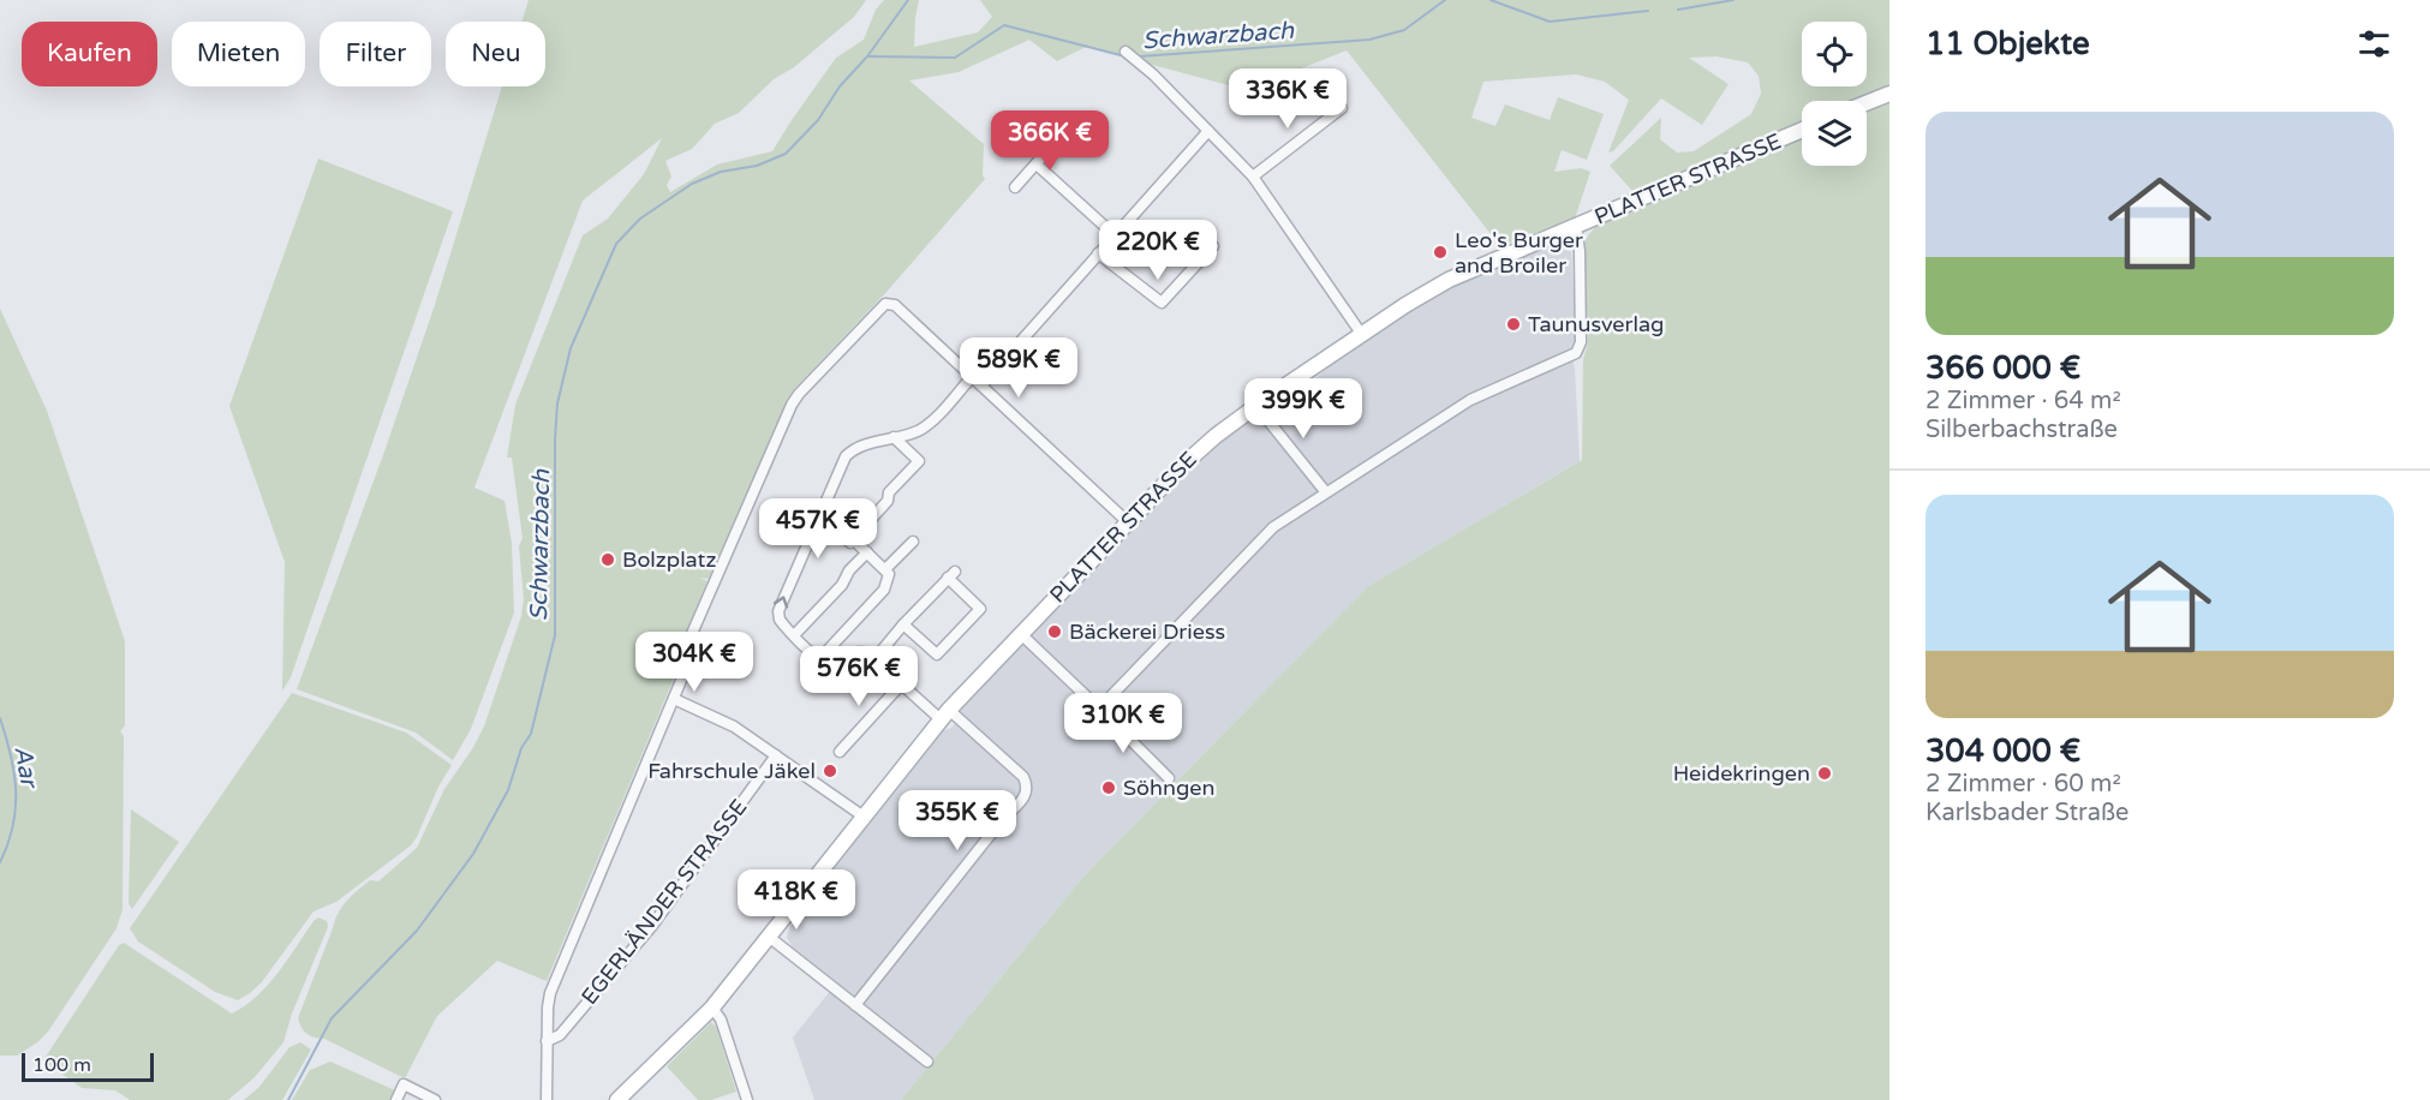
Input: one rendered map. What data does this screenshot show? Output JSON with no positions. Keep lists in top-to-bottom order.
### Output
{
  "streets": {
    "main road": ["PLATTER STRASSE"],
    "street": ["EGERLÄNDER STRASSE"]
  },
  "water": ["Schwarzbach", "Aar"],
  "places": [
    "Leo's Burger and Broiler",
    "Taunusverlag",
    "Bolzplatz",
    "Bäckerei Driess",
    "Fahrschule Jäkel",
    "Heidekringen",
    "Söhngen"
  ],
  "scale_bar": "100 m",
  "page": {
    "heading": "11 Objekte",
    "chip": [
      "Kaufen",
      "Mieten",
      "Filter",
      "Neu"
    ],
    "price": [
      "336K €",
      "366K €",
      "220K €",
      "589K €",
      "399K €",
      "457K €",
      "304K €",
      "576K €",
      "310K €",
      "355K €",
      "418K €"
    ],
    "list": [
      {
        "name": "366 000 €",
        "note": "2 Zimmer · 64 m² · Silberbachstraße"
      },
      {
        "name": "304 000 €",
        "note": "2 Zimmer · 60 m² · Karlsbader Straße"
      }
    ],
    "scale": "100 m"
  }
}
